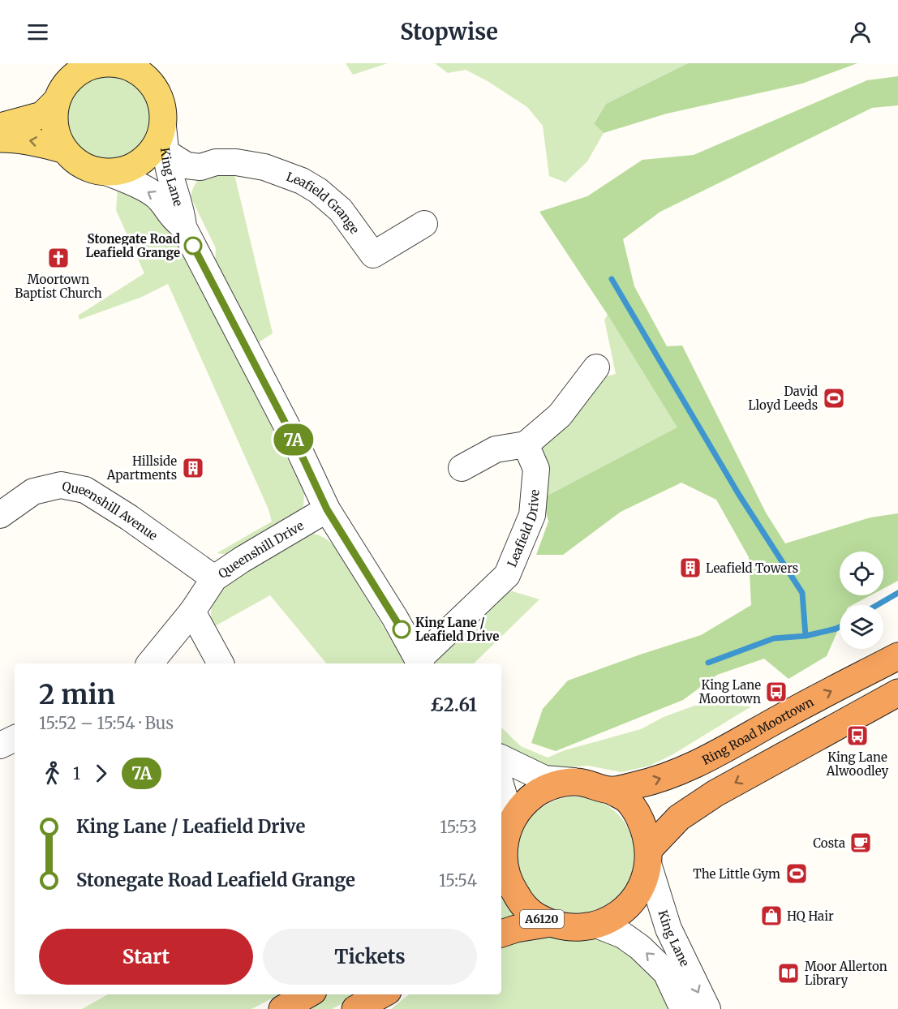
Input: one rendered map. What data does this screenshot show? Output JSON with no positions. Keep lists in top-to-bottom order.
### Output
{
  "streets": {
    "highway": ["Ring Road Moortown", "A6120"],
    "street": [
      "King Lane",
      "Leafield Grange",
      "Queenshill Avenue",
      "Leafield Drive",
      "Queenshill Drive"
    ]
  },
  "crossings": [
    ["King Lane", "Leafield Grange"],
    ["King Lane", "Leafield Drive"],
    ["King Lane", "Queenshill Drive"],
    ["King Lane", "Ring Road Moortown"],
    ["King Lane", "A6120"],
    ["Queenshill Avenue", "Queenshill Drive"],
    ["Ring Road Moortown", "A6120"]
  ],
  "places": {
    "other": ["Stonegate Road Leafield Grange", "King Lane / Leafield Drive"],
    "church": ["Moortown Baptist Church"],
    "sports": ["David Lloyd Leeds", "The Little Gym"],
    "building": ["Hillside Apartments", "Leafield Towers"],
    "bus stop": ["King Lane Moortown", "King Lane Alwoodley"],
    "cafe": ["Costa"],
    "shop": ["HQ Hair"],
    "library": ["Moor Allerton Library"]
  },
  "lines": ["bus line 7A"],
  "page": {
    "header": "Stopwise",
    "on_map": "7A",
    "heading": ["2 min", "15:52 – 15:54 · Bus", "£2.61"],
    "legs": ["1", "7A"],
    "list": [
      {
        "name": "King Lane / Leafield Drive",
        "value": "15:53"
      },
      {
        "name": "Stonegate Road Leafield Grange",
        "value": "15:54"
      }
    ],
    "buttons": ["Start", "Tickets"]
  }
}
